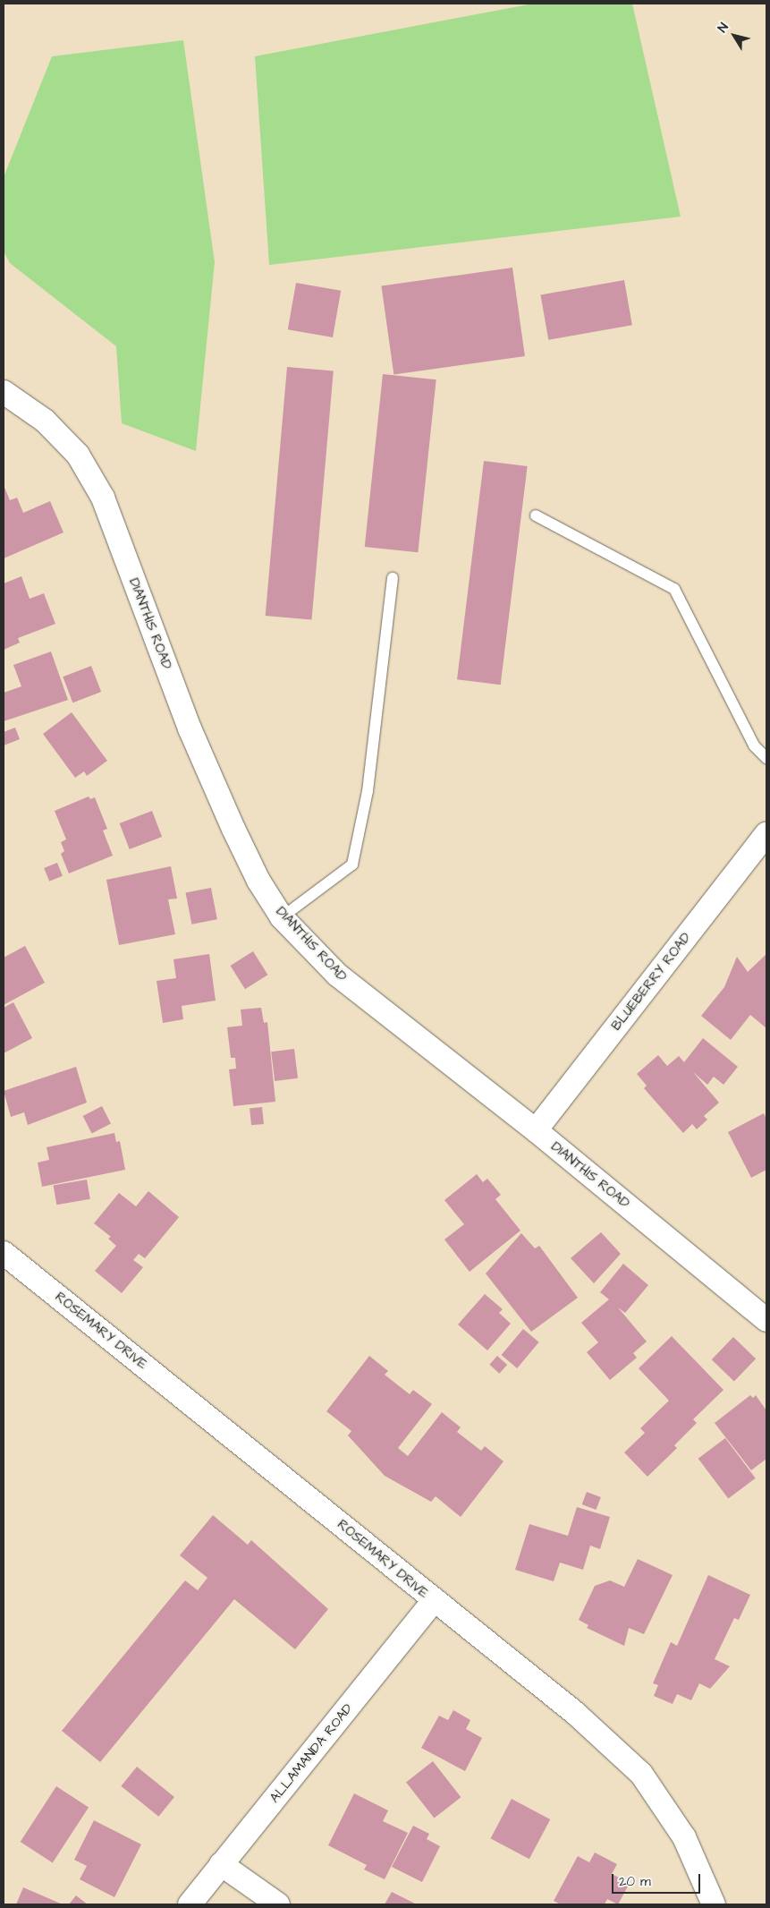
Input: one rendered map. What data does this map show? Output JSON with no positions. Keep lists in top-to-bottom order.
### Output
{
  "streets": {
    "street": [
      "DIANTHIS ROAD",
      "BLUEBERRY ROAD",
      "ROSEMARY DRIVE",
      "ALLAMANDA ROAD"
    ]
  },
  "crossings": [
    ["DIANTHIS ROAD", "BLUEBERRY ROAD"],
    ["ROSEMARY DRIVE", "ALLAMANDA ROAD"]
  ],
  "scale_bar": "20 m",
  "north": "top left"
}
